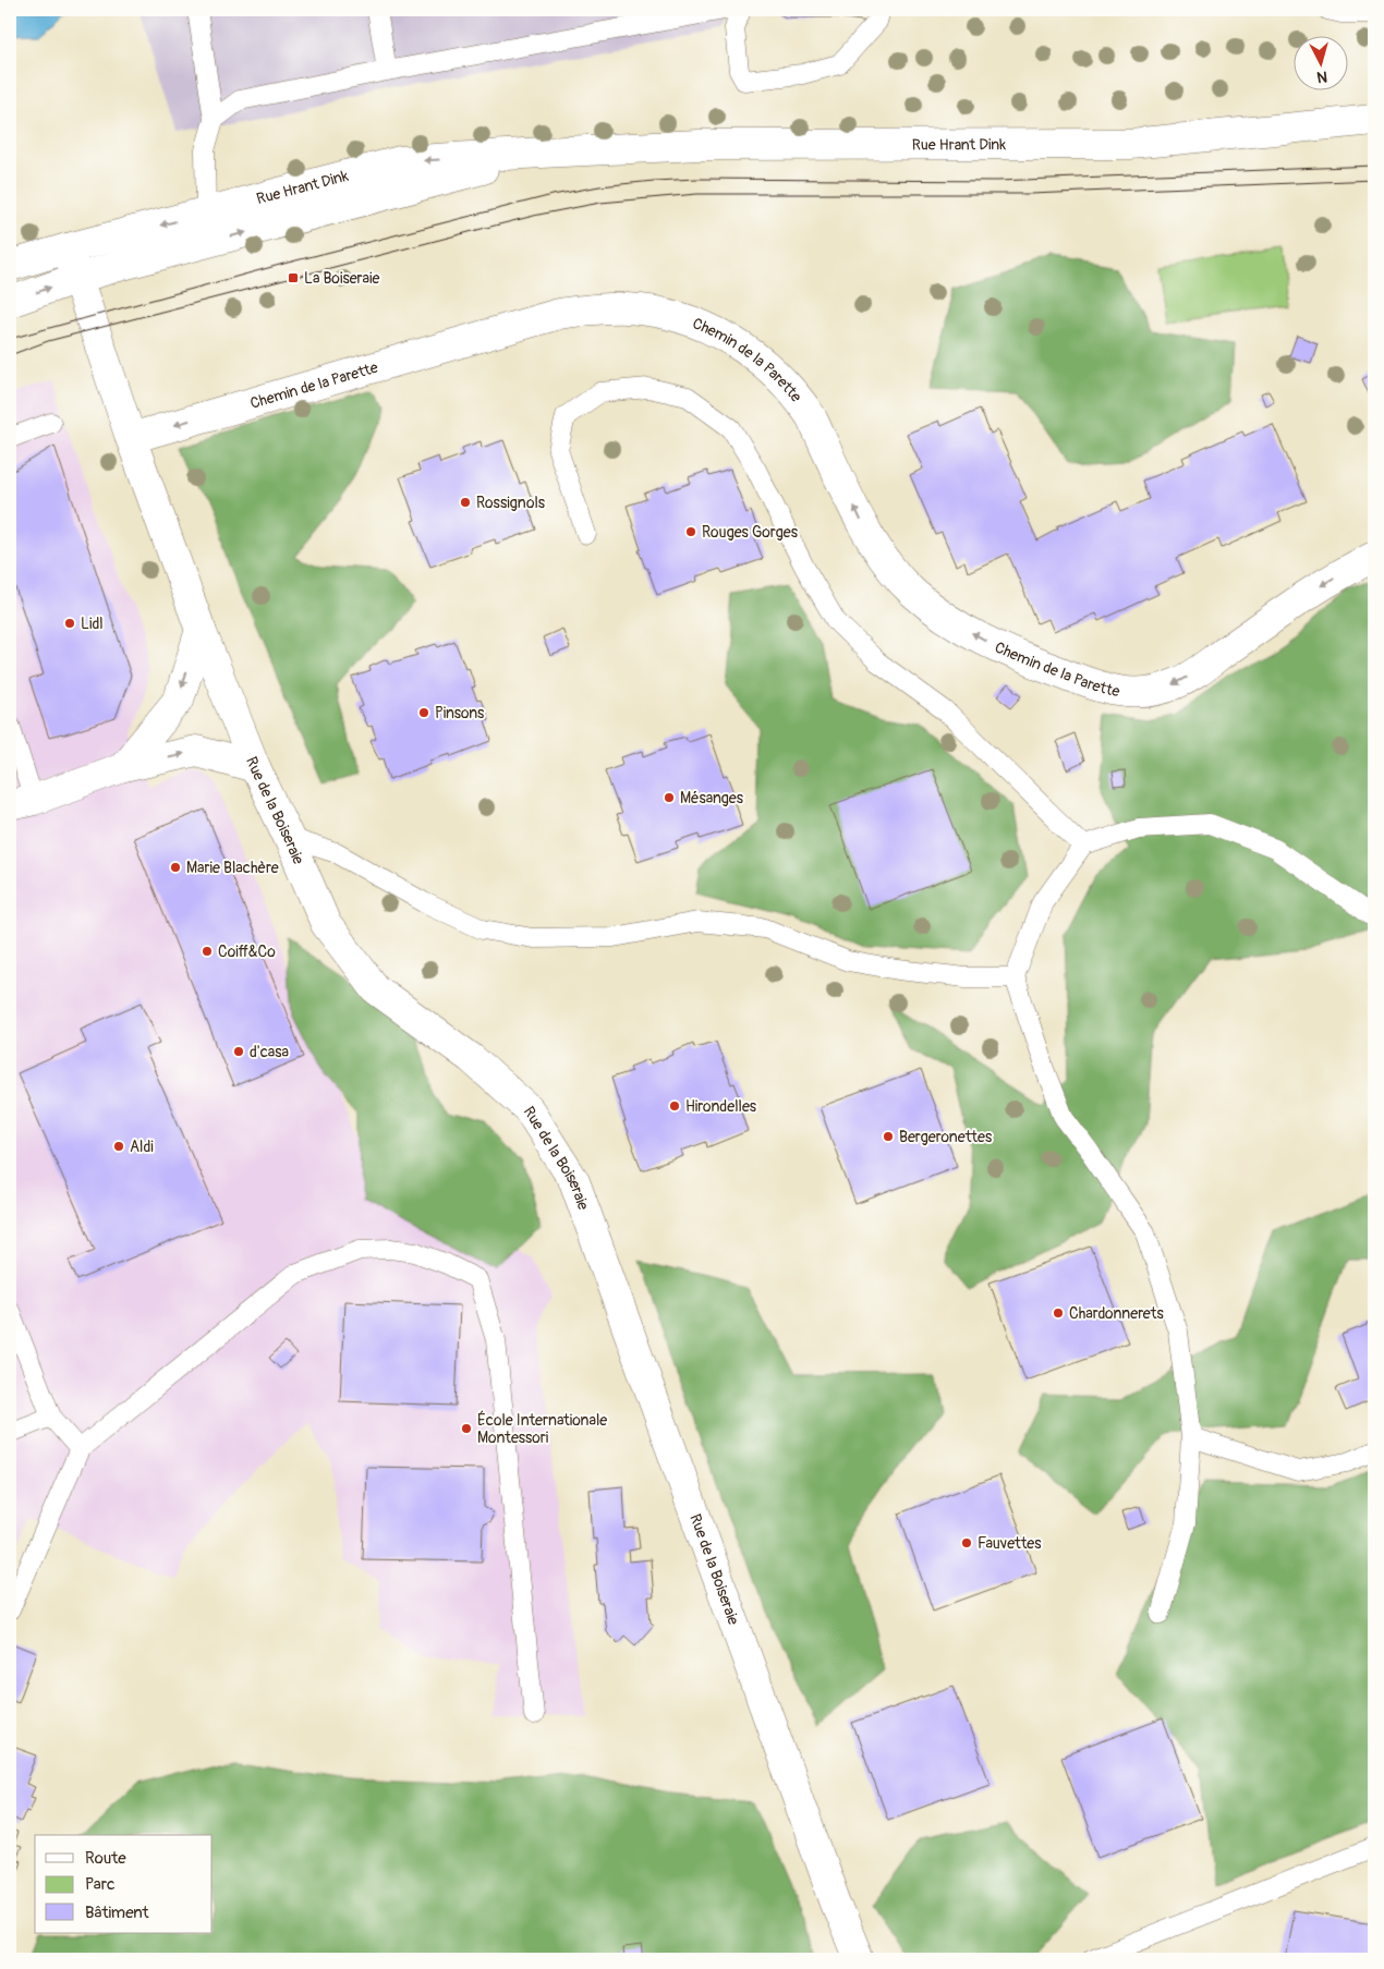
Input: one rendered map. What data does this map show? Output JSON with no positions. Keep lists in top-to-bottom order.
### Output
{
  "streets": {
    "street": ["Rue Hrant Dink", "Chemin de la Parette", "Rue de la Boiseraie"]
  },
  "crossings": [
    ["Chemin de la Parette", "Rue de la Boiseraie"]
  ],
  "one_way": ["Chemin de la Parette"],
  "places": {
    "transit": ["La Boiseraie"],
    "other": [
      "Rossignols",
      "Rouges Gorges",
      "Lidl",
      "Pinsons",
      "Mésanges",
      "Marie Blachère",
      "Coiff&Co",
      "d'casa",
      "Hirondelles",
      "Bergeronettes",
      "Aldi",
      "Chardonnerets",
      "École Internationale Montessori",
      "Fauvettes"
    ]
  },
  "legend": ["Route", "Parc", "Bâtiment"],
  "north": "bottom"
}
